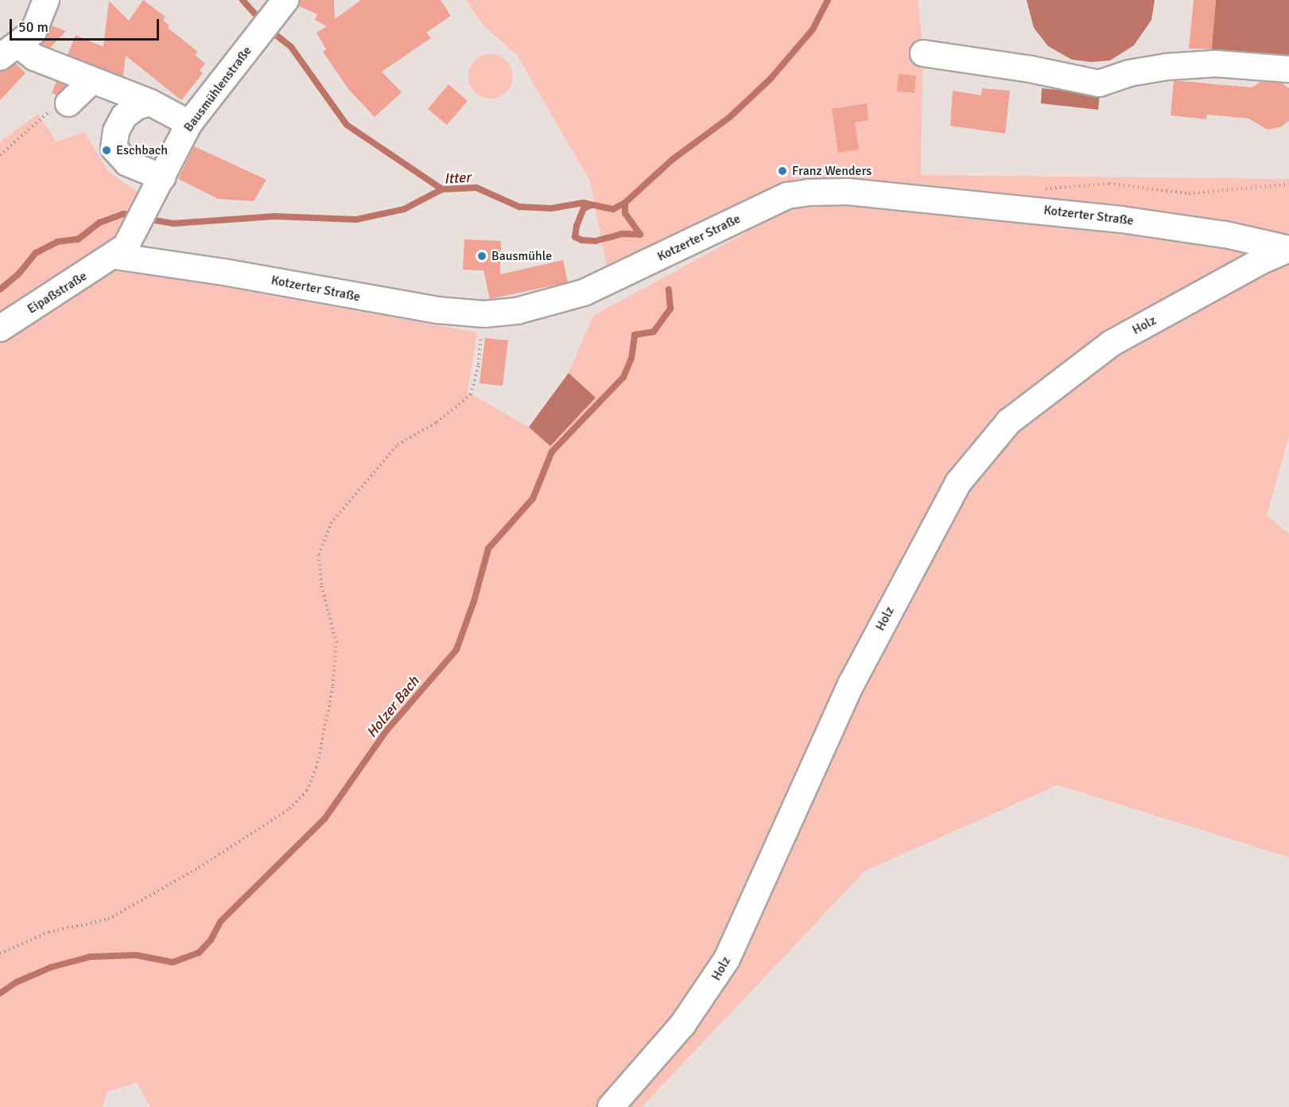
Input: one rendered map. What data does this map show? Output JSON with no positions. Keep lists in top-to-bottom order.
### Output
{
  "streets": {
    "street": [
      "Bausmühlenstraße",
      "Kotzerter Straße",
      "Eipaßstraße",
      "Holz"
    ]
  },
  "crossings": [
    ["Bausmühlenstraße", "Kotzerter Straße"],
    ["Bausmühlenstraße", "Eipaßstraße"],
    ["Kotzerter Straße", "Eipaßstraße"],
    ["Kotzerter Straße", "Holz"]
  ],
  "water": ["Itter", "Holzer Bach"],
  "places": ["Eschbach", "Franz Wenders", "Bausmühle"],
  "scale_bar": "50 m"
}
